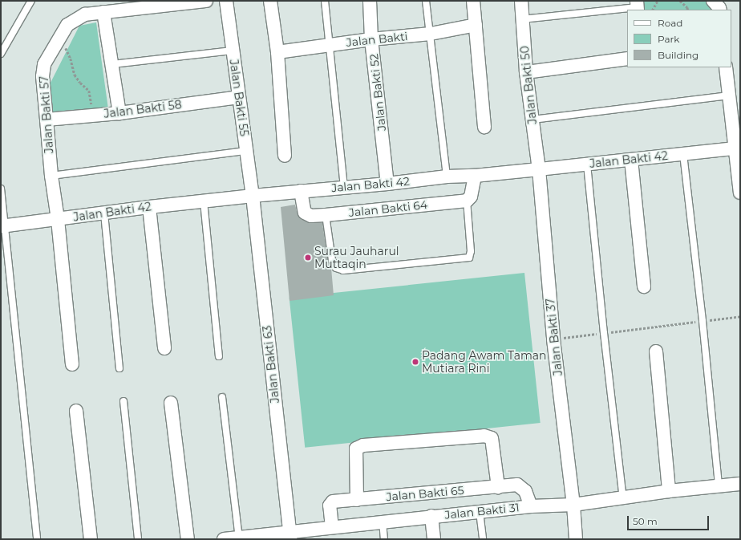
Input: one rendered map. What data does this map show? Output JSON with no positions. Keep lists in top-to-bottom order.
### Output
{
  "streets": {
    "street": [
      "Jalan Bakti",
      "Jalan Bakti 50",
      "Jalan Bakti 52",
      "Jalan Bakti 55",
      "Jalan Bakti 58",
      "Jalan Bakti 57",
      "Jalan Bakti 42",
      "Jalan Bakti 64",
      "Jalan Bakti 37",
      "Jalan Bakti 63",
      "Jalan Bakti 65",
      "Jalan Bakti 31"
    ]
  },
  "crossings": [
    ["Jalan Bakti", "Jalan Bakti 52"],
    ["Jalan Bakti 50", "Jalan Bakti 42"],
    ["Jalan Bakti 50", "Jalan Bakti 37"],
    ["Jalan Bakti 52", "Jalan Bakti 42"],
    ["Jalan Bakti 55", "Jalan Bakti 58"],
    ["Jalan Bakti 55", "Jalan Bakti 42"],
    ["Jalan Bakti 55", "Jalan Bakti 63"],
    ["Jalan Bakti 58", "Jalan Bakti 57"],
    ["Jalan Bakti 57", "Jalan Bakti 42"],
    ["Jalan Bakti 42", "Jalan Bakti 64"],
    ["Jalan Bakti 42", "Jalan Bakti 37"],
    ["Jalan Bakti 42", "Jalan Bakti 63"],
    ["Jalan Bakti 37", "Jalan Bakti 31"],
    ["Jalan Bakti 63", "Jalan Bakti 31"],
    ["Jalan Bakti 65", "Jalan Bakti 31"]
  ],
  "places": ["Surau Jauharul Muttaqin", "Padang Awam Taman Mutiara Rini"],
  "legend": ["Road", "Park", "Building"],
  "scale_bar": "50 m"
}
